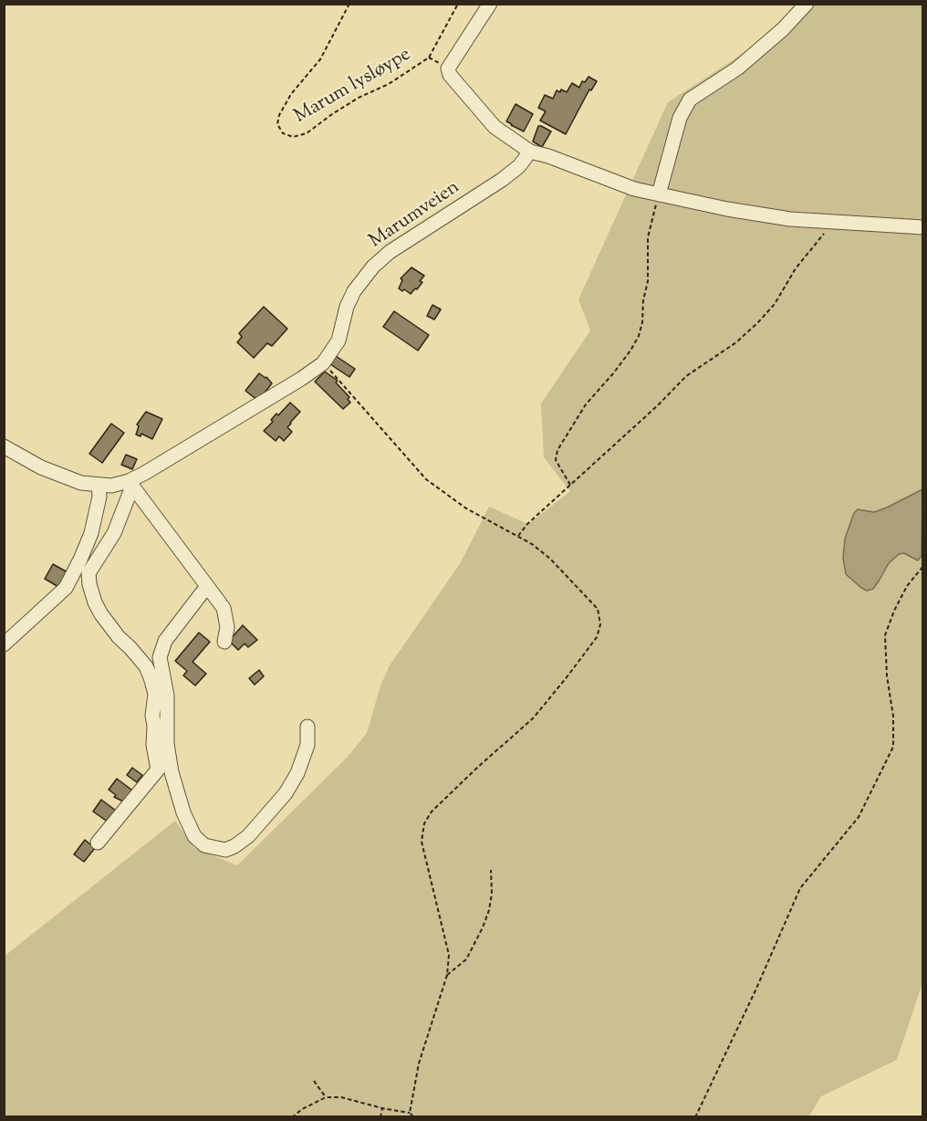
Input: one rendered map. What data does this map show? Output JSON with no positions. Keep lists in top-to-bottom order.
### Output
{
  "streets": {
    "street": ["Marumveien"],
    "path": ["Marum lysløype"]
  }
}
